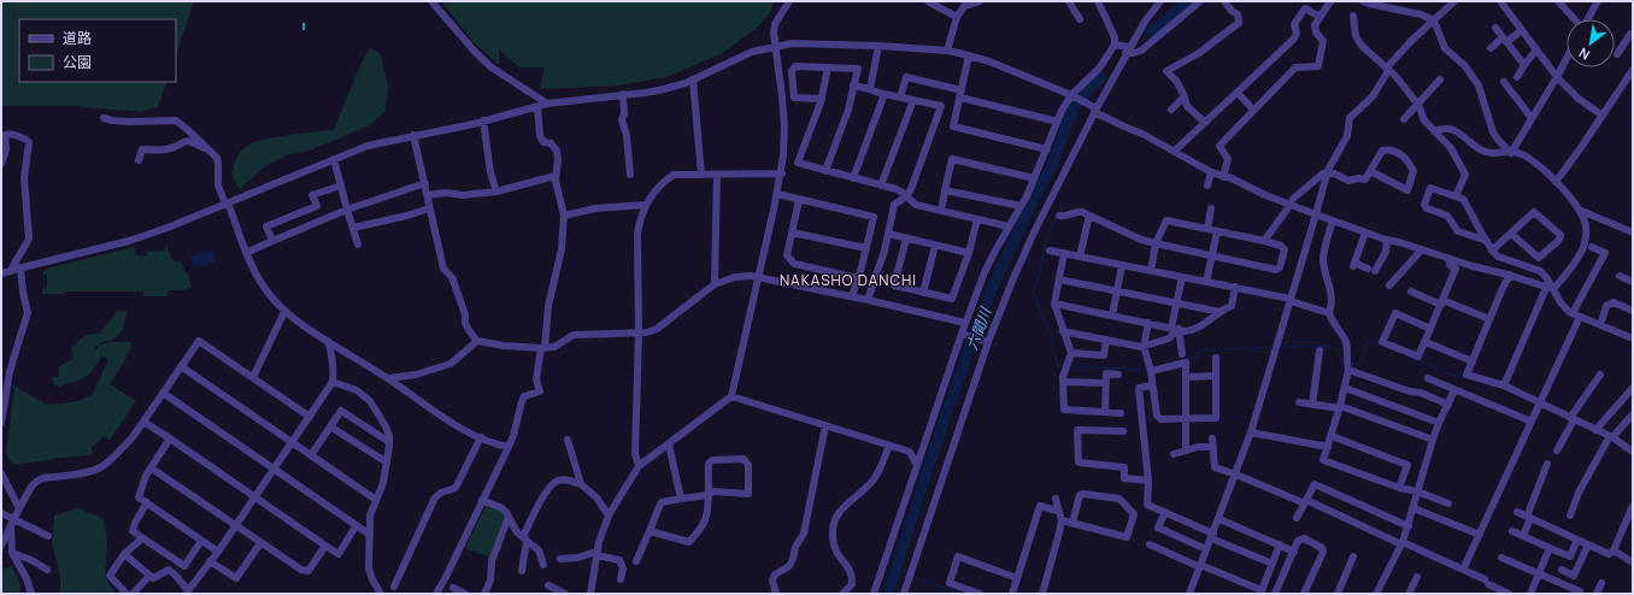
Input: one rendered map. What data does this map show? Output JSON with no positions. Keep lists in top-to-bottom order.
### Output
{
  "districts": ["NAKASHO DANCHI"],
  "water": ["六間川"],
  "legend": ["道路", "公園"],
  "north": "bottom left"
}
